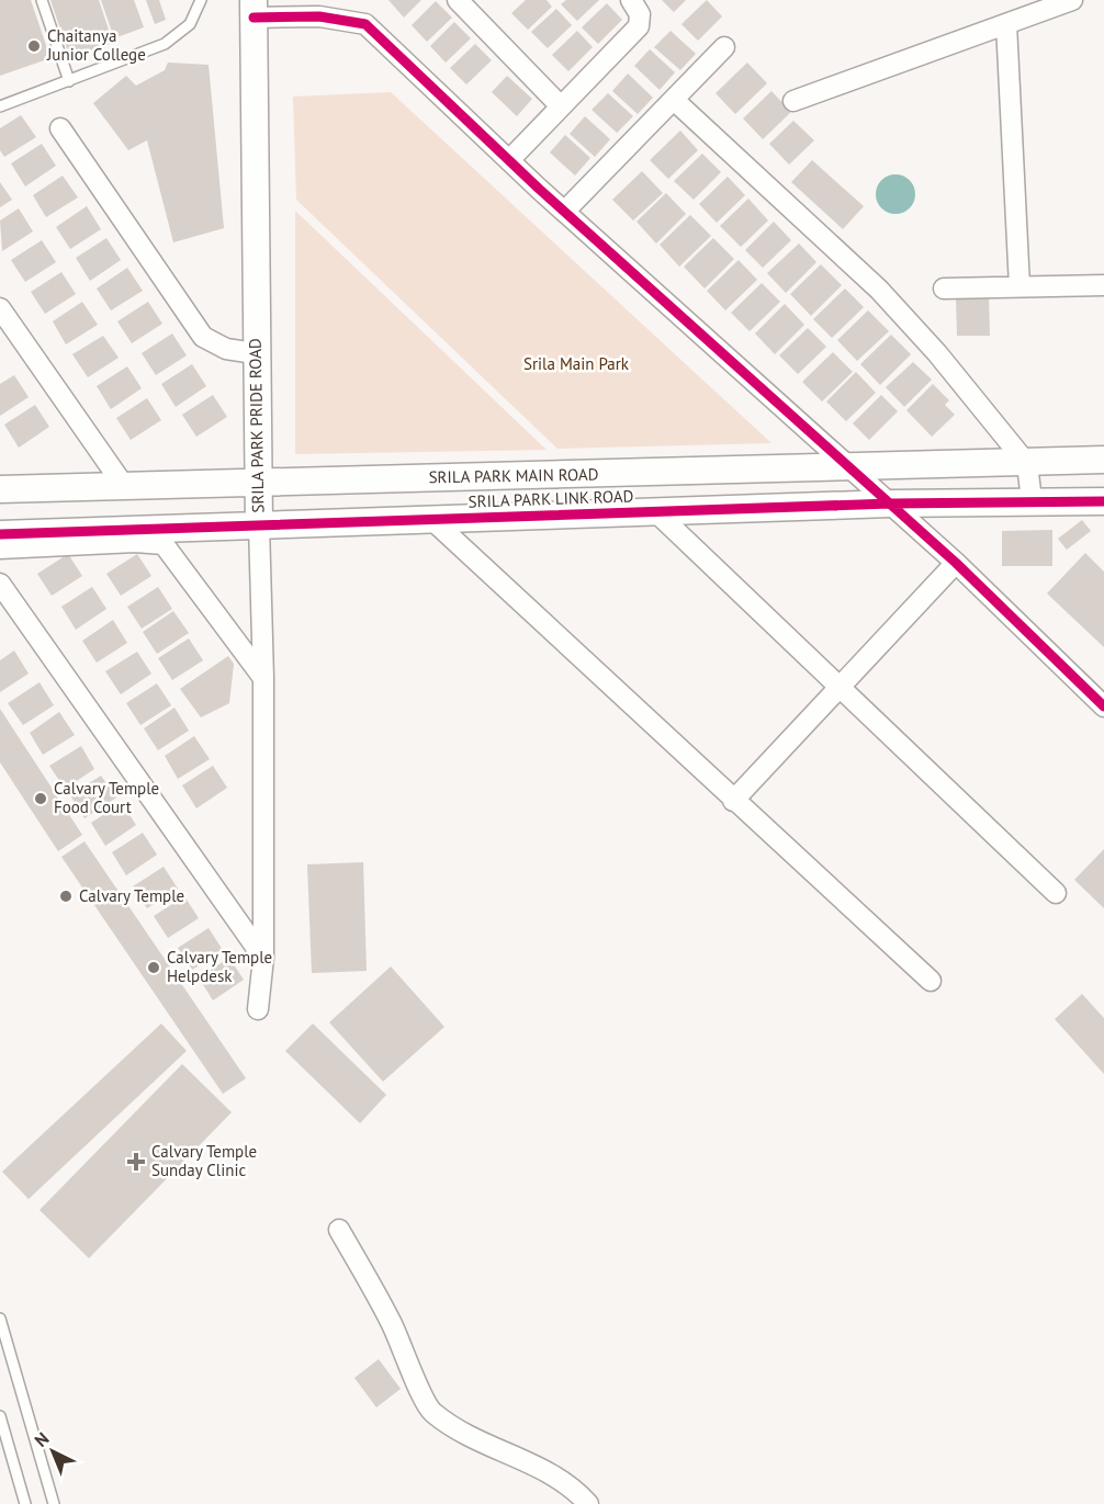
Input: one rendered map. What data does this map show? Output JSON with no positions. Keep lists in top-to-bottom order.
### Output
{
  "streets": {
    "street": ["SRILA PARK PRIDE ROAD", "SRILA PARK MAIN ROAD", "SRILA PARK LINK ROAD"]
  },
  "crossings": [
    ["SRILA PARK PRIDE ROAD", "SRILA PARK MAIN ROAD"],
    ["SRILA PARK PRIDE ROAD", "SRILA PARK LINK ROAD"]
  ],
  "parks": ["Srila Main Park"],
  "places": {
    "other": [
      "Chaitanya Junior College",
      "Calvary Temple Food Court",
      "Calvary Temple",
      "Calvary Temple Helpdesk"
    ],
    "health": ["Calvary Temple Sunday Clinic"]
  },
  "north": "top left"
}
